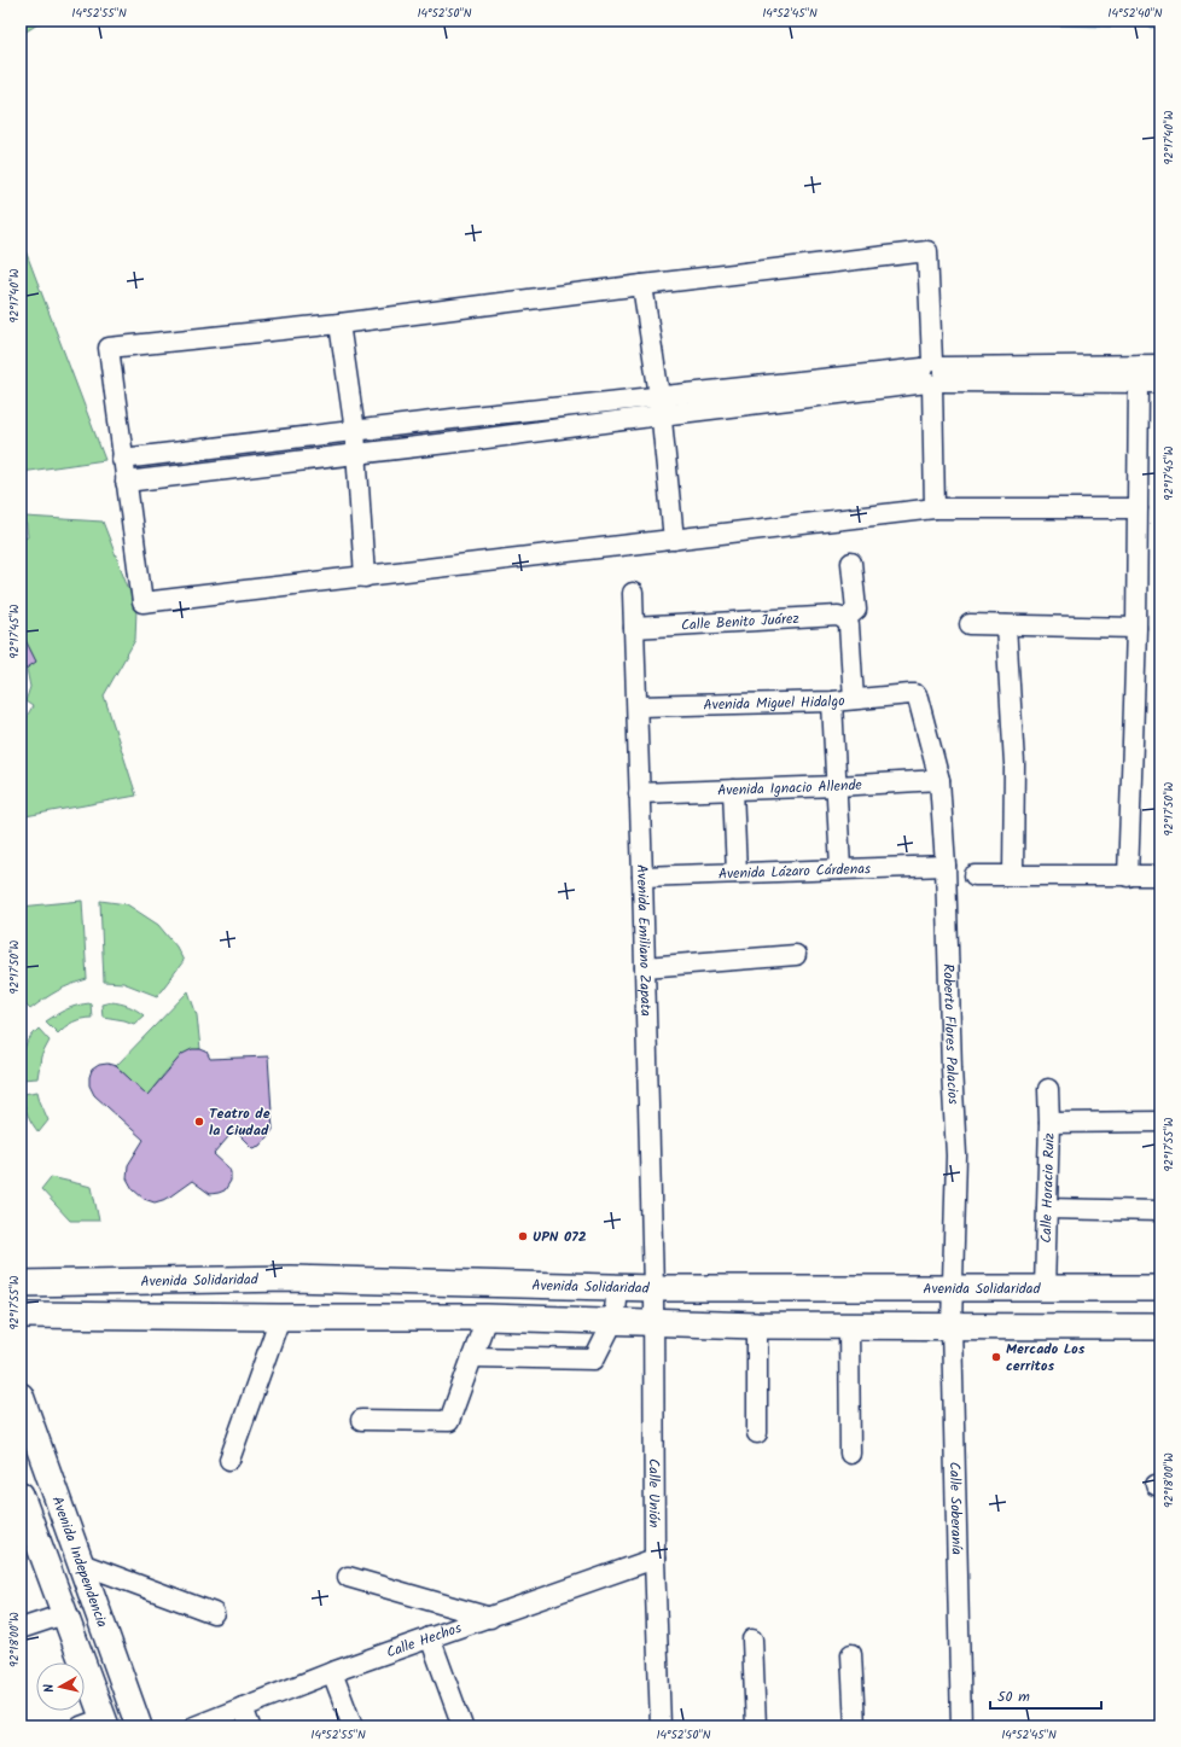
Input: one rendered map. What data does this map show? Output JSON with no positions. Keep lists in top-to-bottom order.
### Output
{
  "streets": {
    "main road": ["Avenida Solidaridad", "Avenida Independencia"],
    "street": [
      "Calle Benito Juárez",
      "Avenida Miguel Hidalgo",
      "Avenida Ignacio Allende",
      "Avenida Lázaro Cárdenas",
      "Avenida Emiliano Zapata",
      "Roberto Flores Palacios",
      "Calle Horacio Ruiz",
      "Calle Unión",
      "Calle Soberanía",
      "Calle Hechos"
    ]
  },
  "crossings": [
    ["Calle Benito Juárez", "Avenida Emiliano Zapata"],
    ["Avenida Miguel Hidalgo", "Avenida Ignacio Allende"],
    ["Avenida Miguel Hidalgo", "Avenida Emiliano Zapata"],
    ["Avenida Miguel Hidalgo", "Roberto Flores Palacios"],
    ["Avenida Ignacio Allende", "Avenida Emiliano Zapata"],
    ["Avenida Ignacio Allende", "Roberto Flores Palacios"],
    ["Avenida Lázaro Cárdenas", "Avenida Emiliano Zapata"],
    ["Avenida Lázaro Cárdenas", "Roberto Flores Palacios"],
    ["Avenida Emiliano Zapata", "Avenida Solidaridad"],
    ["Avenida Emiliano Zapata", "Calle Unión"],
    ["Roberto Flores Palacios", "Avenida Solidaridad"],
    ["Roberto Flores Palacios", "Calle Soberanía"],
    ["Calle Horacio Ruiz", "Avenida Solidaridad"],
    ["Avenida Solidaridad", "Calle Unión"],
    ["Avenida Solidaridad", "Calle Soberanía"],
    ["Calle Unión", "Calle Hechos"]
  ],
  "places": ["Teatro de la Ciudad", "UPN 072", "Mercado Los cerritos"],
  "scale_bar": "50 m",
  "north": "left",
  "coordinates": [
    "14°52'55\"N",
    "14°52'50\"N",
    "14°52'45\"N",
    "14°52'40\"N",
    "92°17'40\"W",
    "92°17'45\"W",
    "92°17'50\"W",
    "92°17'55\"W",
    "92°18'00\"W"
  ]
}
